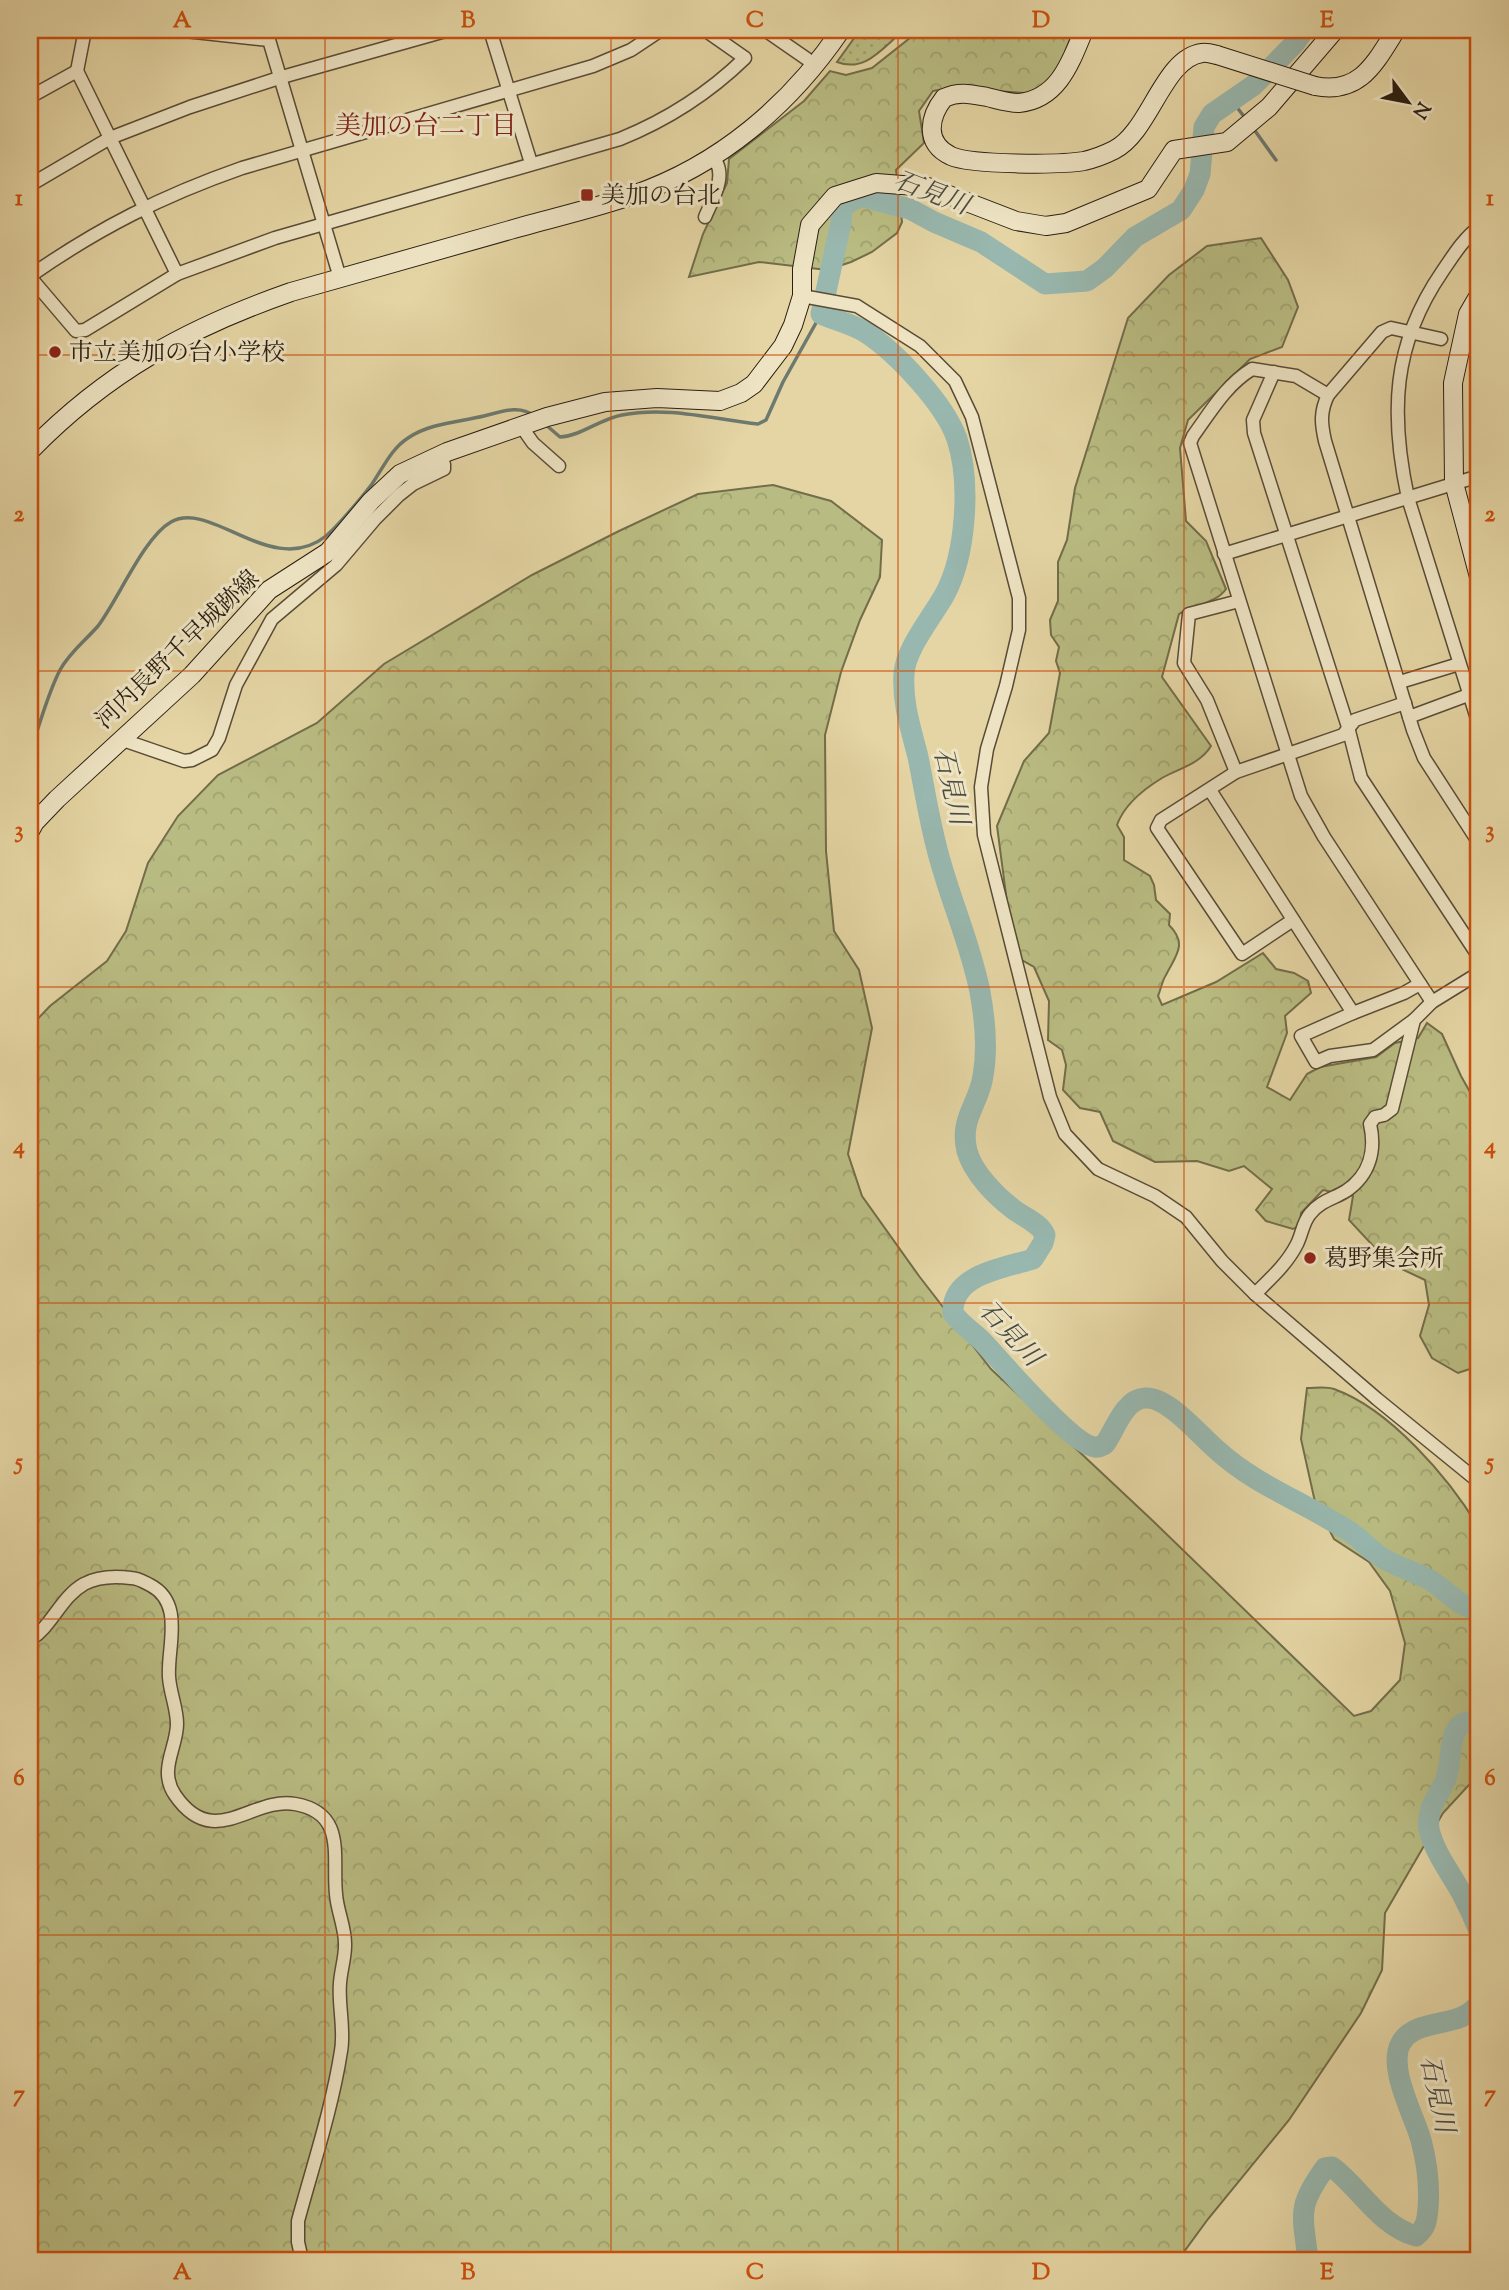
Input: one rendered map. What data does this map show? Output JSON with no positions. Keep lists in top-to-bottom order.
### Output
{
  "streets": {
    "street": ["河内長野千早城跡線"]
  },
  "districts": ["美加の台二丁目"],
  "water": ["石見川"],
  "places": {
    "transit": ["美加の台北"],
    "other": ["市立美加の台小学校", "葛野集会所"]
  },
  "north": "bottom right",
  "grid": {
    "columns": [
      "A",
      "B",
      "C",
      "D",
      "E"
    ],
    "rows": [
      "1",
      "2",
      "3",
      "4",
      "5",
      "6",
      "7"
    ]
  }
}
